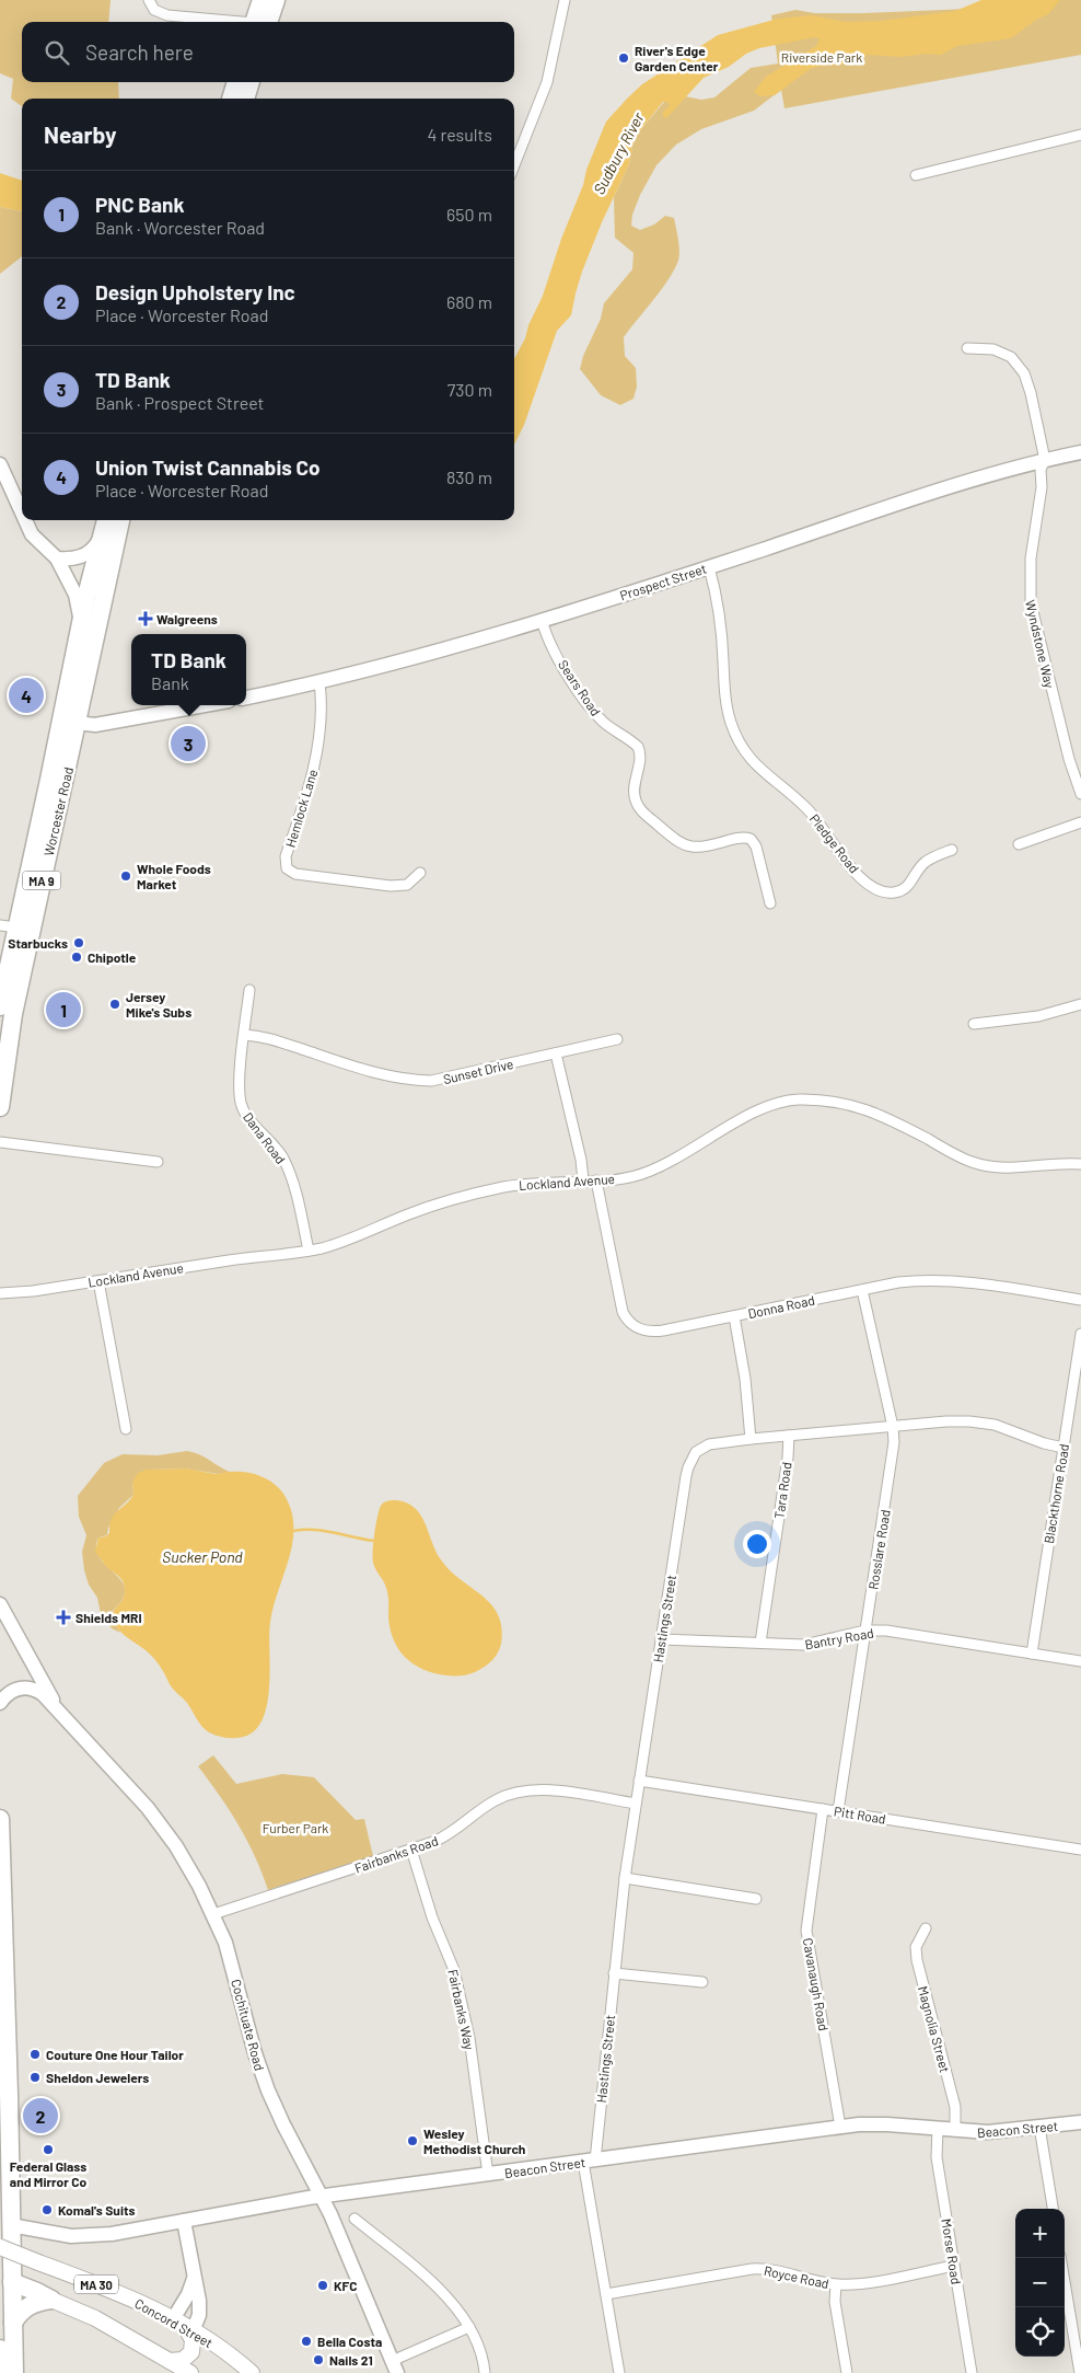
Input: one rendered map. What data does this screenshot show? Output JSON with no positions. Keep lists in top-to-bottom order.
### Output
{
  "streets": {
    "highway": ["Worcester Road", "MA 9"],
    "main road": ["MA 30", "Concord Street"],
    "street": [
      "Prospect Street",
      "Wyndstone Way",
      "Sears Road",
      "Hemlock Lane",
      "Pledge Road",
      "Sunset Drive",
      "Dana Road",
      "Lockland Avenue",
      "Donna Road",
      "Tara Road",
      "Blackthorne Road",
      "Rosslare Road",
      "Hastings Street",
      "Bantry Road",
      "Pitt Road",
      "Fairbanks Road",
      "Cavanaugh Road",
      "Fairbanks Way",
      "Cochituate Road",
      "Magnolia Street",
      "Beacon Street",
      "Morse Road",
      "Royce Road"
    ]
  },
  "crossings": [
    ["Prospect Street", "Wyndstone Way"],
    ["Prospect Street", "Sears Road"],
    ["Prospect Street", "Hemlock Lane"],
    ["Prospect Street", "Pledge Road"],
    ["Sunset Drive", "Dana Road"],
    ["Dana Road", "Lockland Avenue"],
    ["Lockland Avenue", "Donna Road"],
    ["Donna Road", "Rosslare Road"],
    ["Tara Road", "Hastings Street"],
    ["Tara Road", "Bantry Road"],
    ["Blackthorne Road", "Hastings Street"],
    ["Blackthorne Road", "Bantry Road"],
    ["Rosslare Road", "Hastings Street"],
    ["Rosslare Road", "Bantry Road"],
    ["Rosslare Road", "Pitt Road"],
    ["Hastings Street", "Bantry Road"],
    ["Hastings Street", "Pitt Road"],
    ["Hastings Street", "Fairbanks Road"],
    ["Hastings Street", "Beacon Street"],
    ["Hastings Street", "Royce Road"],
    ["Pitt Road", "Cavanaugh Road"],
    ["Fairbanks Road", "Fairbanks Way"],
    ["Fairbanks Road", "Cochituate Road"],
    ["Cavanaugh Road", "Beacon Street"],
    ["Fairbanks Way", "Beacon Street"],
    ["Cochituate Road", "Beacon Street"],
    ["Magnolia Street", "Beacon Street"],
    ["Beacon Street", "Morse Road"],
    ["Morse Road", "Royce Road"]
  ],
  "water": ["Sudbury River", "Sucker Pond"],
  "parks": ["Riverside Park", "Furber Park"],
  "places": {
    "other": [
      "River's Edge Garden Center",
      "Whole Foods Market",
      "Starbucks",
      "Chipotle",
      "Jersey Mike's Subs",
      "Couture One Hour Tailor",
      "Sheldon Jewelers",
      "Wesley Methodist Church",
      "Federal Glass and Mirror Co",
      "Komal's Suits",
      "KFC",
      "Bella Costa",
      "Nails 21"
    ],
    "health": ["Walgreens", "Shields MRI"]
  },
  "page": {
    "search": "Search here",
    "heading": ["Nearby", "4 results"],
    "list": [
      {
        "mark": "1",
        "name": "PNC Bank",
        "note": "Bank · Worcester Road",
        "value": "650 m"
      },
      {
        "mark": "2",
        "name": "Design Upholstery Inc",
        "note": "Place · Worcester Road",
        "value": "680 m"
      },
      {
        "mark": "3",
        "name": "TD Bank",
        "note": "Bank · Prospect Street",
        "value": "730 m"
      },
      {
        "mark": "4",
        "name": "Union Twist Cannabis Co",
        "note": "Place · Worcester Road",
        "value": "830 m"
      }
    ],
    "popup": ["TD Bank", "Bank"],
    "pins": [
      "4",
      "3",
      "1",
      "2"
    ],
    "map_buttons": ["+", "−"]
  }
}
